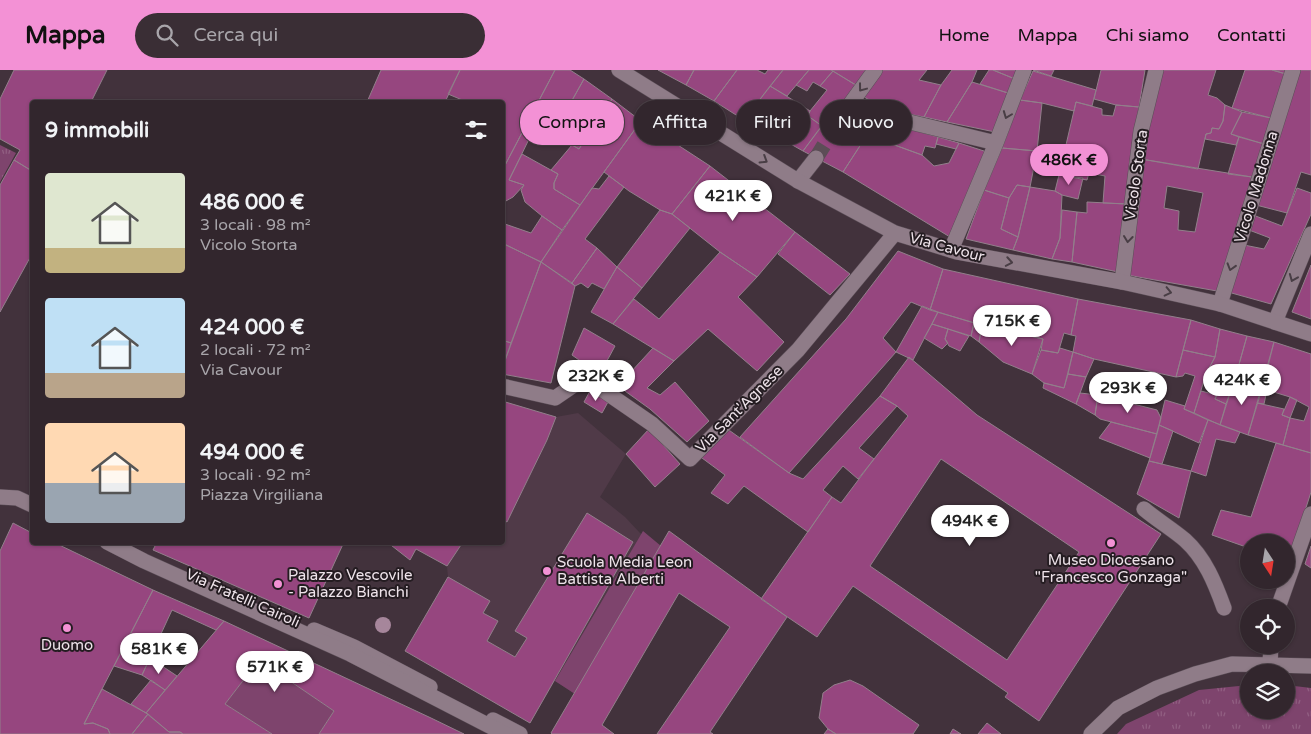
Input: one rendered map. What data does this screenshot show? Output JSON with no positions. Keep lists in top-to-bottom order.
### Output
{
  "streets": {
    "street": [
      "Vicolo Storta",
      "Vicolo Madonna",
      "Via Cavour",
      "Via Sant'Agnese",
      "Via Fratelli Cairoli"
    ]
  },
  "crossings": [
    ["Vicolo Storta", "Via Cavour"],
    ["Vicolo Madonna", "Via Cavour"],
    ["Via Cavour", "Via Sant'Agnese"]
  ],
  "one_way": ["Vicolo Storta", "Via Cavour"],
  "places": [
    "Museo Diocesano \"Francesco Gonzaga\"",
    "Scuola Media Leon Battista Alberti",
    "Palazzo Vescovile - Palazzo Bianchi",
    "Duomo"
  ],
  "north": "bottom",
  "page": {
    "header": "Mappa",
    "search": "Cerca qui",
    "nav": [
      "Home",
      "Mappa",
      "Chi siamo",
      "Contatti"
    ],
    "chip": [
      "Compra",
      "Affitta",
      "Filtri",
      "Nuovo"
    ],
    "heading": "9 immobili",
    "price": [
      "486K €",
      "421K €",
      "715K €",
      "232K €",
      "424K €",
      "293K €",
      "494K €",
      "581K €",
      "571K €"
    ],
    "list": [
      {
        "name": "486 000 €",
        "note": "3 locali · 98 m² · Vicolo Storta"
      },
      {
        "name": "424 000 €",
        "note": "2 locali · 72 m² · Via Cavour"
      },
      {
        "name": "494 000 €",
        "note": "3 locali · 92 m² · Piazza Virgiliana"
      }
    ]
  }
}
